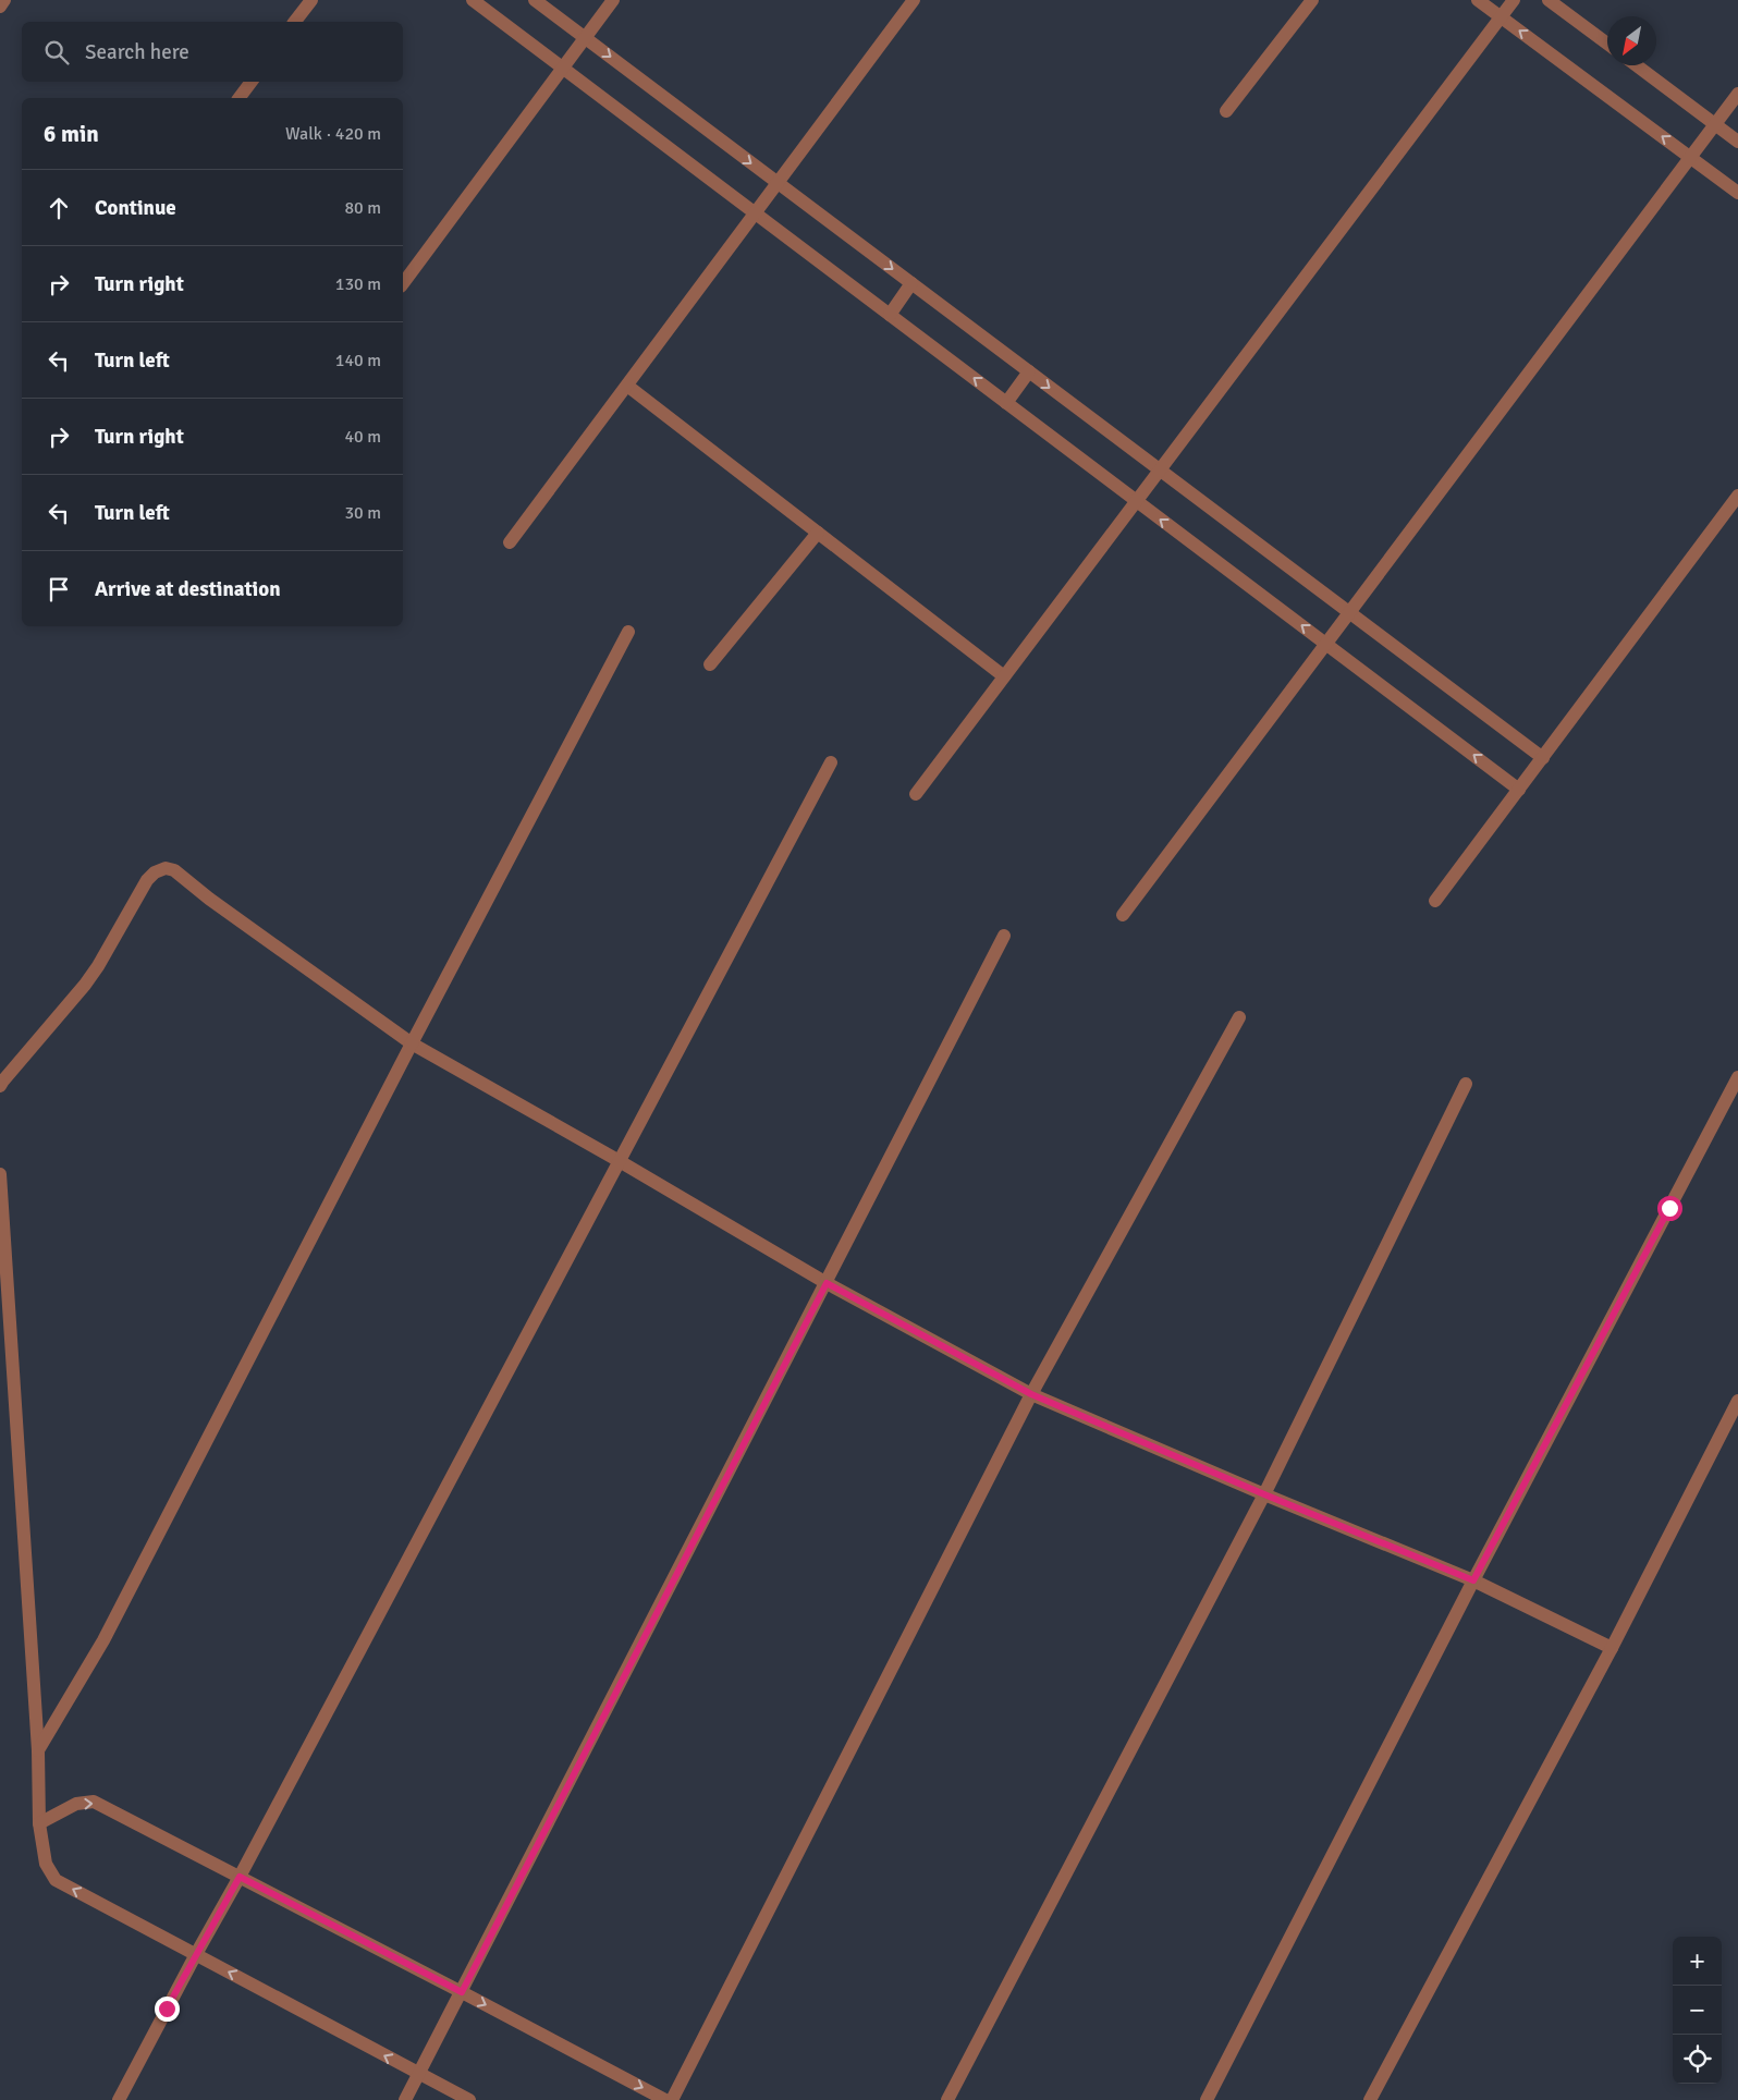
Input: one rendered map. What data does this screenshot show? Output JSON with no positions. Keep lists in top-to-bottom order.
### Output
{
  "north": "bottom left",
  "page": {
    "search": "Search here",
    "heading": ["6 min", "Walk · 420 m"],
    "list": [
      ["Continue", "80 m"],
      ["Turn right", "130 m"],
      ["Turn left", "140 m"],
      ["Turn right", "40 m"],
      ["Turn left", "30 m"],
      "Arrive at destination"
    ],
    "map_buttons": ["+", "−"]
  }
}
